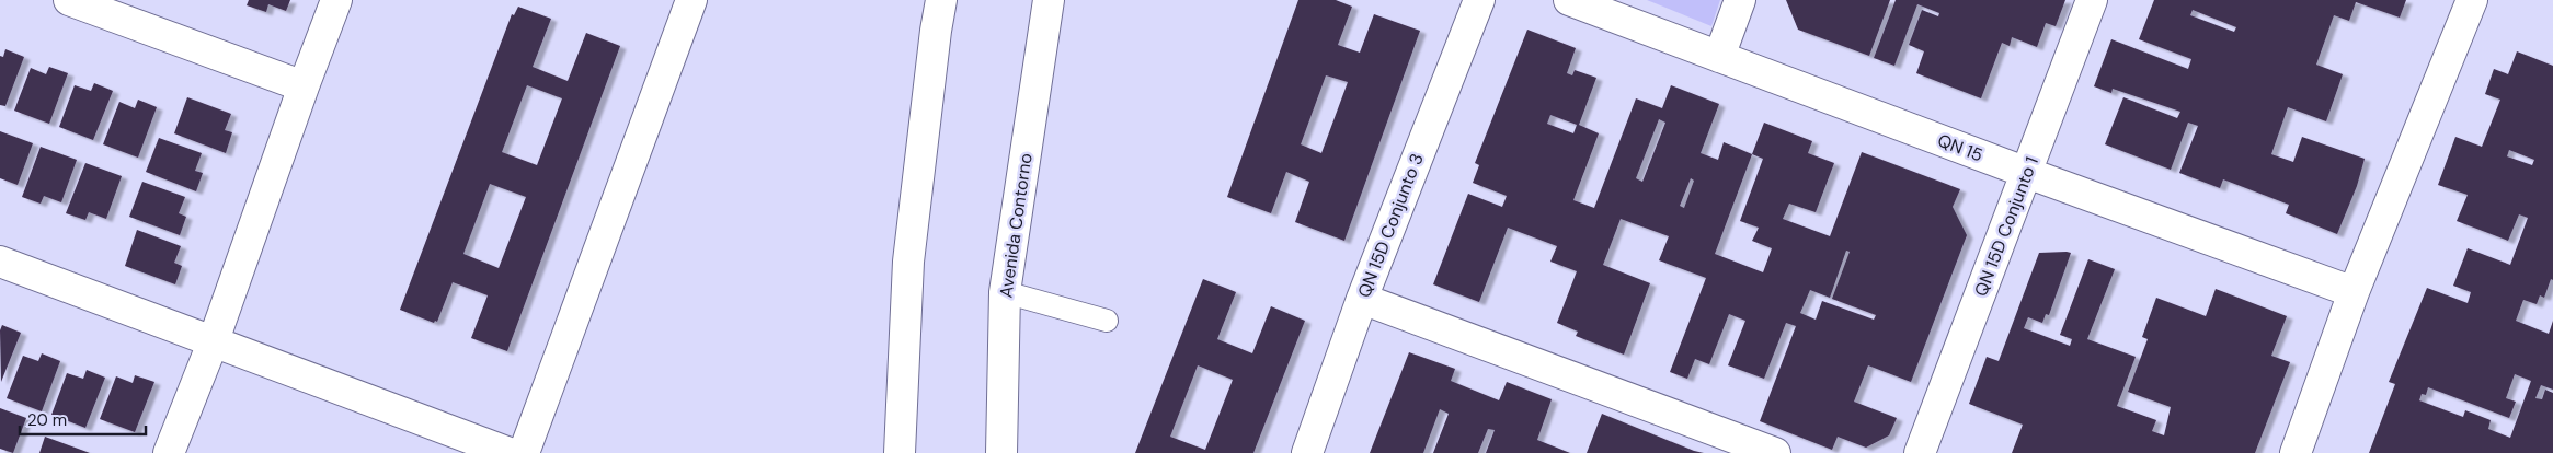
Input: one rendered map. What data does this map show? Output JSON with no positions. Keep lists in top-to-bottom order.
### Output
{
  "streets": {
    "street": [
      "QN 15",
      "Avenida Contorno",
      "QN 15D Conjunto 3",
      "QN 15D Conjunto 1"
    ]
  },
  "crossings": [
    ["QN 15", "QN 15D Conjunto 1"]
  ],
  "scale_bar": "20 m"
}
